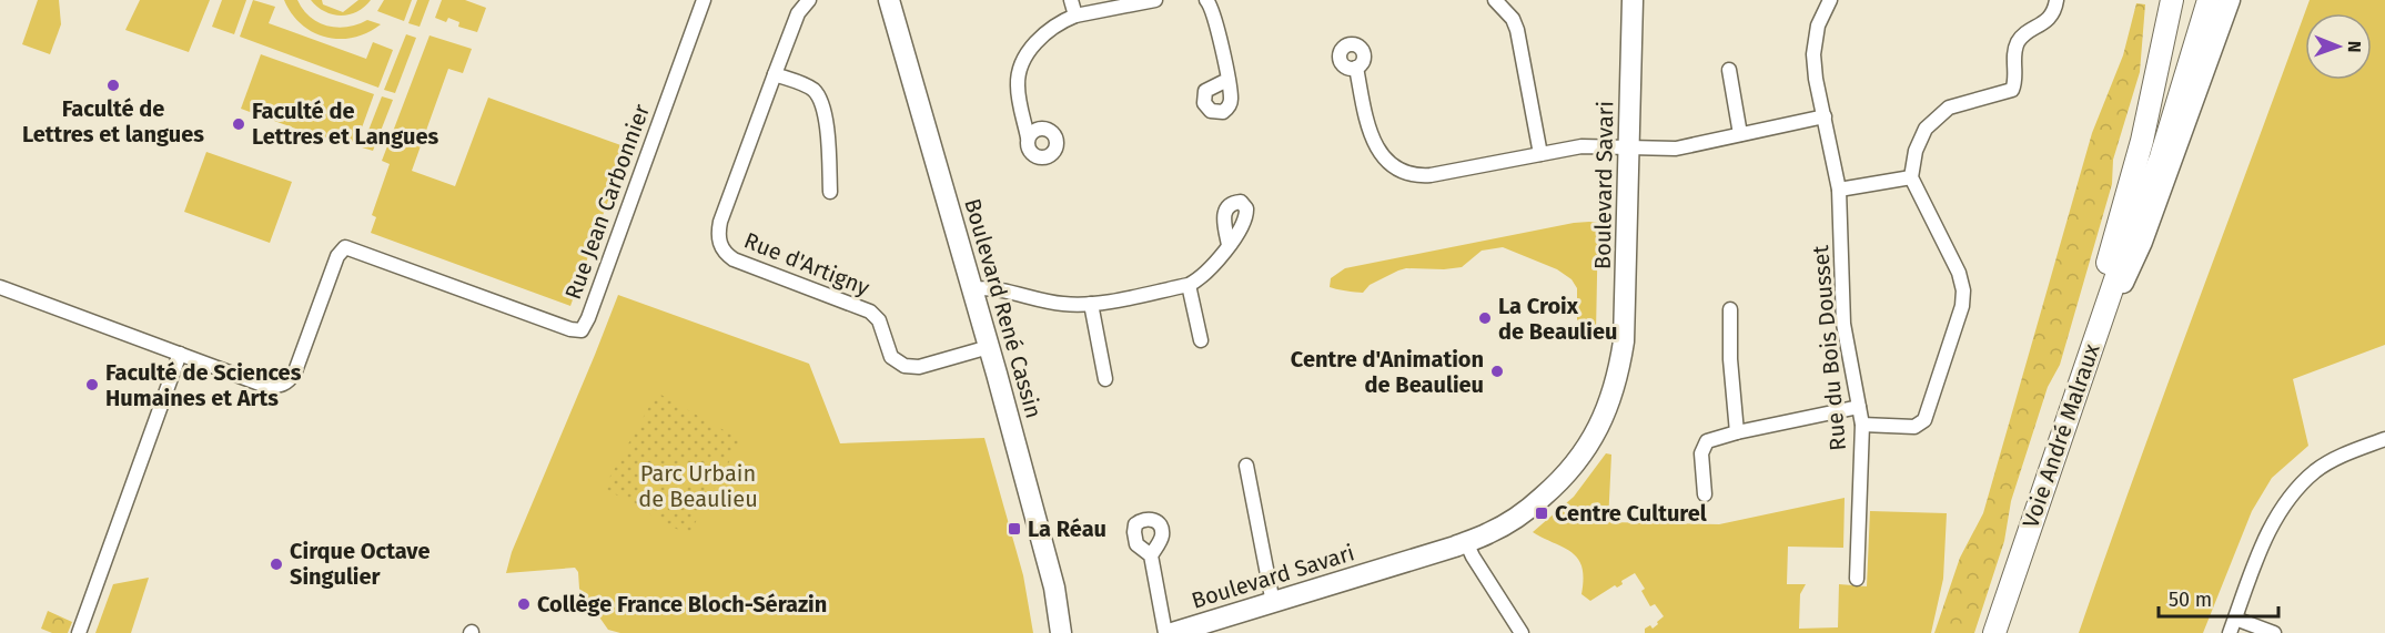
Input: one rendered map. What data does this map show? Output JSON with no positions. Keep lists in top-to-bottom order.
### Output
{
  "streets": {
    "main road": ["Voie André Malraux"],
    "street": [
      "Boulevard Savari",
      "Rue Jean Carbonnier",
      "Rue d'Artigny",
      "Boulevard René Cassin",
      "Rue du Bois Dousset"
    ]
  },
  "crossings": [
    ["Rue d'Artigny", "Boulevard René Cassin"]
  ],
  "parks": ["Parc Urbain de Beaulieu"],
  "places": {
    "other": [
      "Faculté de Lettres et langues",
      "Faculté de Lettres et Langues",
      "La Croix de Beaulieu",
      "Centre d'Animation de Beaulieu",
      "Faculté de Sciences Humaines et Arts",
      "Cirque Octave Singulier",
      "Collège France Bloch-Sérazin"
    ],
    "transit": ["Centre Culturel", "La Réau"]
  },
  "scale_bar": "50 m",
  "north": "right"
}
